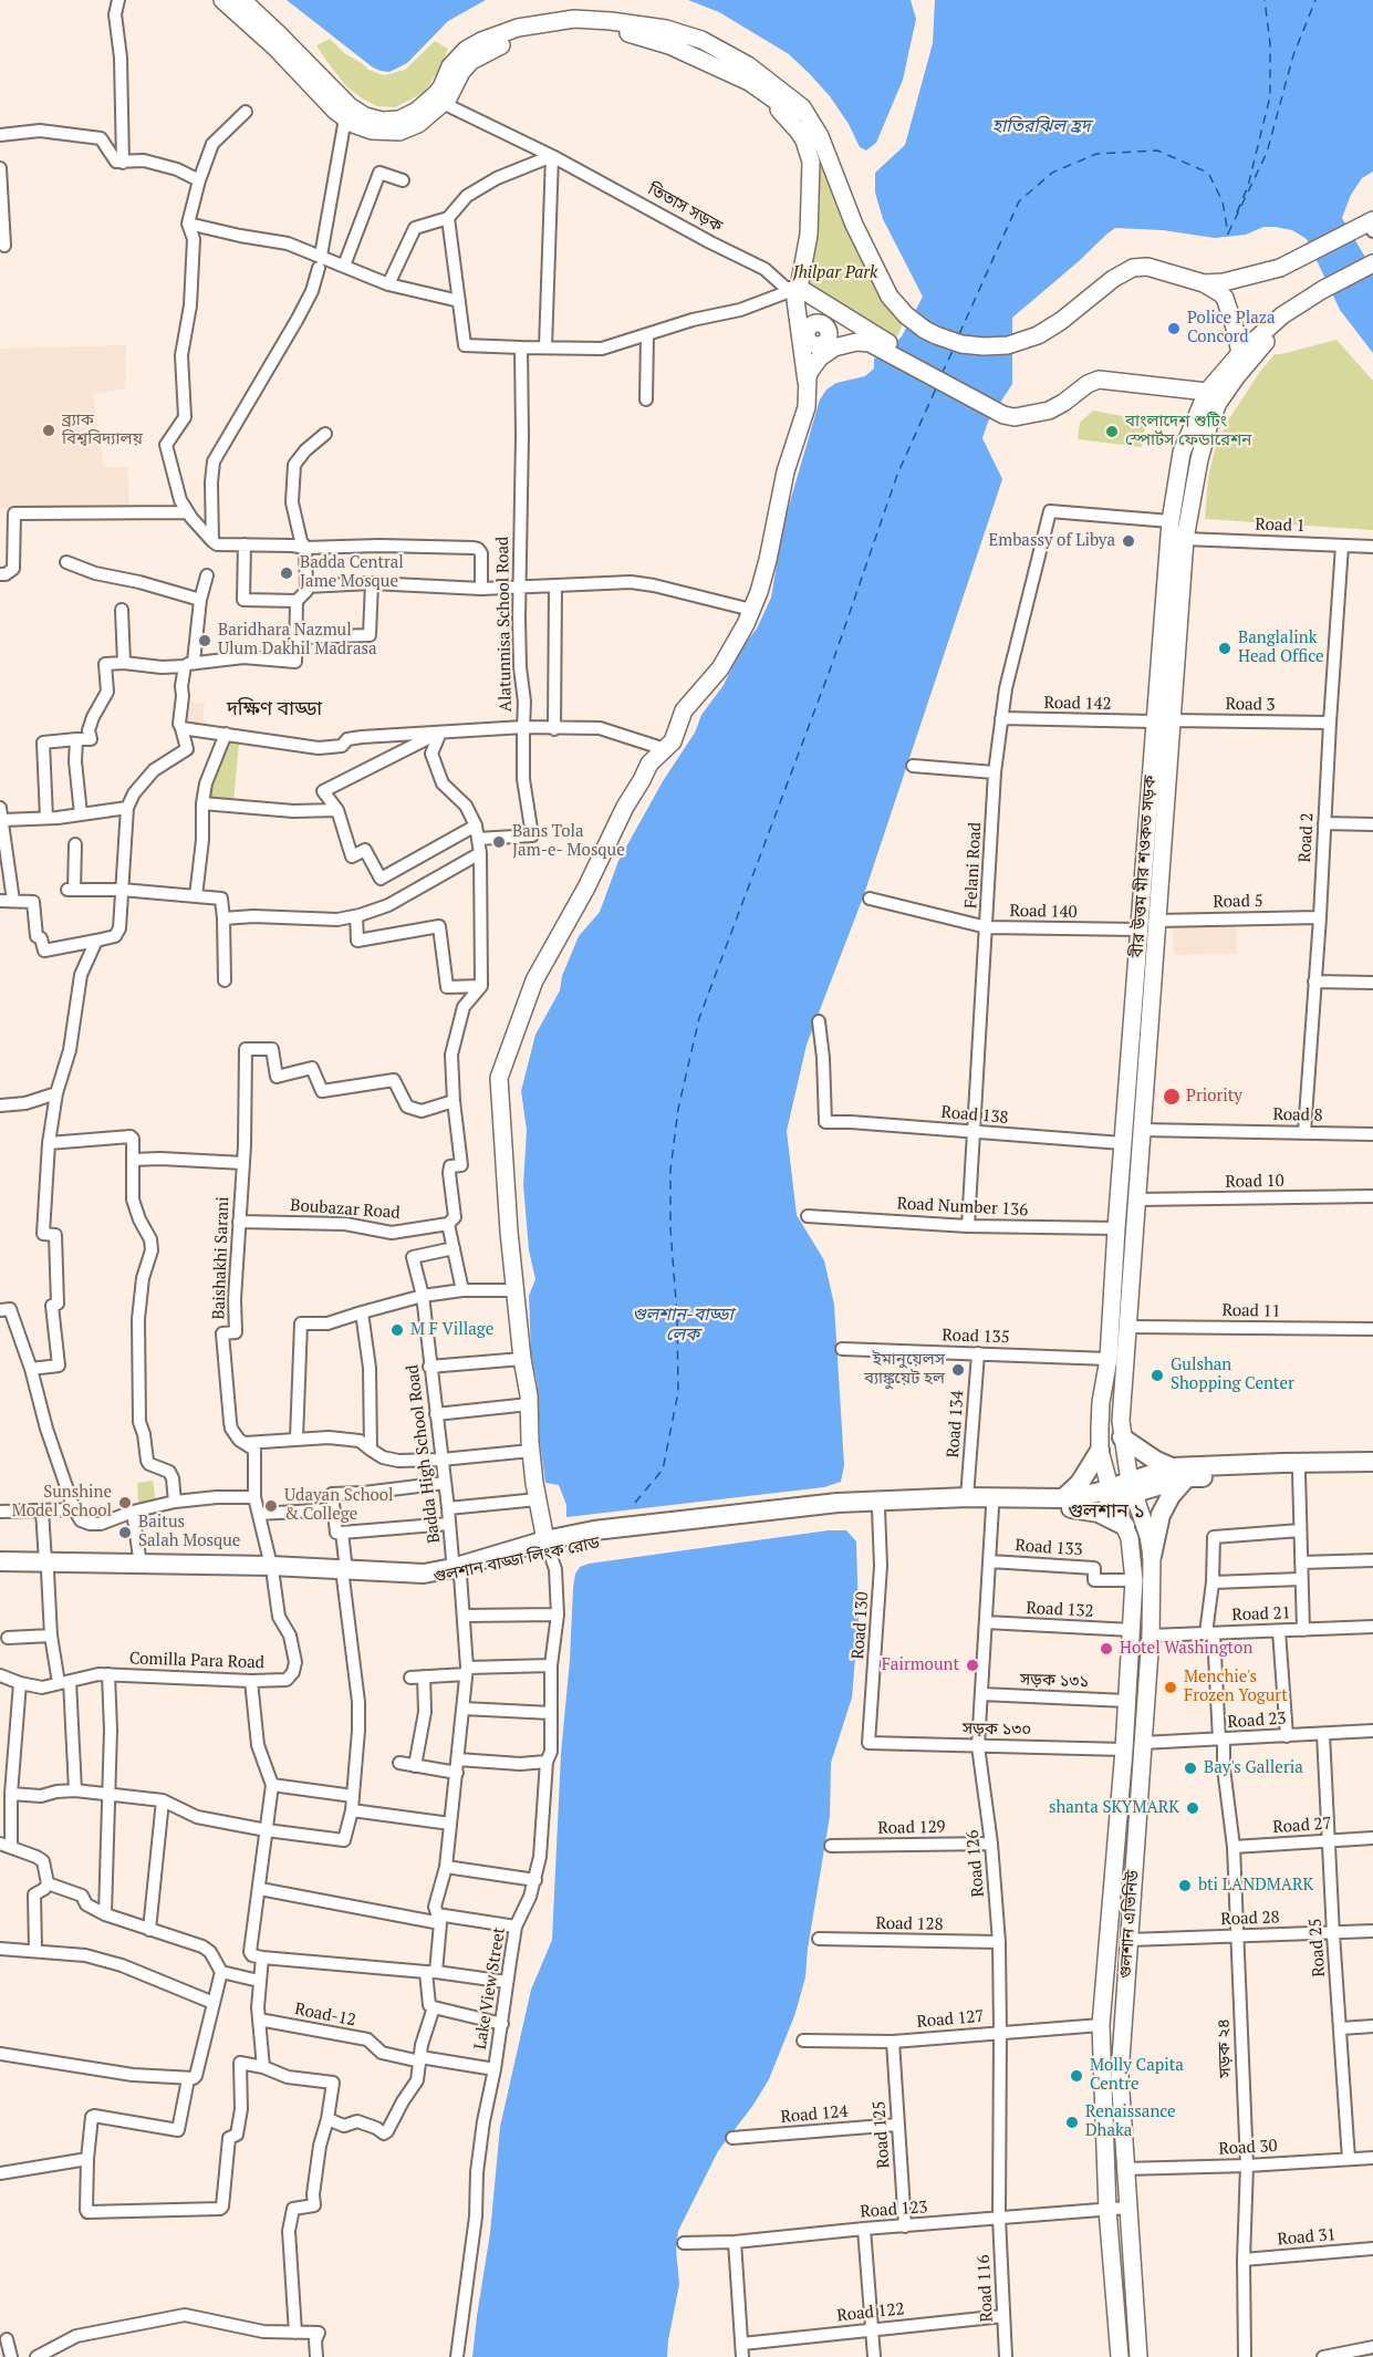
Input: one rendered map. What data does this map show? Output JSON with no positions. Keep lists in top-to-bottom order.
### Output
{
  "streets": {
    "main road": ["বীর উত্তম মীর শওকত সড়ক", "গুলশান বাড্ডা লিংক রোড", "গুলশান এভিনিউ"],
    "street": [
      "তিতাস সড়ক",
      "Road 1",
      "Alatunnisa School Road",
      "Road 142",
      "Road 3",
      "Road 2",
      "Felani Road",
      "Road 5",
      "Road 140",
      "Road 138",
      "Road 8",
      "Road 10",
      "Road Number 136",
      "Boubazar Road",
      "Baishakhi Sarani",
      "Road 11",
      "Road 135",
      "Road 134",
      "Badda High School Road",
      "Road 133",
      "Road 132",
      "Road 21",
      "Road 130",
      "Comilla Para Road",
      "সড়ক ১৩১",
      "Road 23",
      "সড়ক ১৩০",
      "Road 27",
      "Road 129",
      "Road 126",
      "Road 28",
      "Road 128",
      "Road 25",
      "Lake View Street",
      "Road-12",
      "Road 127",
      "সড়ক ২৪",
      "Road 124",
      "Road 125",
      "Road 30",
      "Road 123",
      "Road 31",
      "Road 116",
      "Road 122"
    ]
  },
  "crossings": [
    ["Road 1", "Road 2"],
    ["Road 1", "বীর উত্তম মীর শওকত সড়ক"],
    ["Road 142", "Road 3"],
    ["Road 142", "Felani Road"],
    ["Road 142", "বীর উত্তম মীর শওকত সড়ক"],
    ["Road 3", "Road 2"],
    ["Road 3", "বীর উত্তম মীর শওকত সড়ক"],
    ["Road 2", "Road 5"],
    ["Road 2", "Road 8"],
    ["Felani Road", "বীর উত্তম মীর শওকত সড়ক"],
    ["Felani Road", "Road 140"],
    ["Felani Road", "Road 138"],
    ["Felani Road", "Road Number 136"],
    ["বীর উত্তম মীর শওকত সড়ক", "Road 5"],
    ["বীর উত্তম মীর শওকত সড়ক", "Road 140"],
    ["বীর উত্তম মীর শওকত সড়ক", "Road 138"],
    ["বীর উত্তম মীর শওকত সড়ক", "Road 8"],
    ["বীর উত্তম মীর শওকত সড়ক", "Road 10"],
    ["বীর উত্তম মীর শওকত সড়ক", "Road Number 136"],
    ["বীর উত্তম মীর শওকত সড়ক", "Road 11"],
    ["বীর উত্তম মীর শওকত সড়ক", "Road 135"],
    ["বীর উত্তম মীর শওকত সড়ক", "গুলশান এভিনিউ"],
    ["Boubazar Road", "Baishakhi Sarani"],
    ["Road 135", "Road 134"],
    ["Road 134", "গুলশান বাড্ডা লিংক রোড"],
    ["Badda High School Road", "গুলশান বাড্ডা লিংক রোড"],
    ["Road 133", "Road 126"],
    ["Road 133", "গুলশান এভিনিউ"],
    ["গুলশান বাড্ডা লিংক রোড", "Road 130"],
    ["গুলশান বাড্ডা লিংক রোড", "Comilla Para Road"],
    ["গুলশান বাড্ডা লিংক রোড", "Road 126"],
    ["গুলশান বাড্ডা লিংক রোড", "Lake View Street"],
    ["Road 132", "Road 126"],
    ["Road 132", "গুলশান এভিনিউ"],
    ["Road 21", "গুলশান এভিনিউ"],
    ["Road 21", "সড়ক ২৪"],
    ["Road 130", "সড়ক ১৩০"],
    ["সড়ক ১৩১", "Road 126"],
    ["সড়ক ১৩১", "গুলশান এভিনিউ"],
    ["Road 23", "গুলশান এভিনিউ"],
    ["Road 23", "Road 25"],
    ["Road 23", "সড়ক ২৪"],
    ["সড়ক ১৩০", "Road 126"],
    ["সড়ক ১৩০", "গুলশান এভিনিউ"],
    ["Road 27", "Road 25"],
    ["Road 27", "সড়ক ২৪"],
    ["Road 129", "Road 126"],
    ["Road 126", "Road 128"],
    ["Road 126", "Road 127"],
    ["Road 126", "Road 123"],
    ["Road 126", "Road 116"],
    ["Road 28", "গুলশান এভিনিউ"],
    ["Road 28", "Road 25"],
    ["Road 28", "সড়ক ২৪"],
    ["গুলশান এভিনিউ", "Road 127"],
    ["গুলশান এভিনিউ", "Road 30"],
    ["গুলশান এভিনিউ", "Road 123"],
    ["Road 25", "Road 30"],
    ["Lake View Street", "Road-12"],
    ["Road 127", "Road 125"],
    ["সড়ক ২৪", "Road 30"],
    ["সড়ক ২৪", "Road 31"],
    ["Road 124", "Road 125"],
    ["Road 125", "Road 123"],
    ["Road 123", "Road 116"],
    ["Road 116", "Road 122"]
  ],
  "districts": ["দক্ষিণ বাড্ডা", "গুলশান ১"],
  "water": ["হাতিরঝিল হ্রদ", "গুলশান-বাড্ডা লেক"],
  "parks": ["Jhilpar Park"],
  "places": [
    "Police Plaza Concord",
    "ব্র্যাক বিশ্ববিদ্যালয়",
    "বাংলাদেশ শুটিং স্পোর্টস ফেডারেশন",
    "Embassy of Libya",
    "Badda Central Jame Mosque",
    "Baridhara Nazmul Ulum Dakhil Madrasa",
    "Banglalink Head Office",
    "Bans Tola Jam-e- Mosque",
    "Priority",
    "M F Village",
    "ইমানুয়েলস ব্যাঙ্কুয়েট হল",
    "Gulshan Shopping Center",
    "Sunshine Model School",
    "Udayan School & College",
    "Baitus Salah Mosque",
    "Hotel Washington",
    "Fairmount",
    "Menchie's Frozen Yogurt",
    "Bay's Galleria",
    "shanta SKYMARK",
    "bti LANDMARK",
    "Molly Capita Centre",
    "Renaissance Dhaka"
  ]
}
